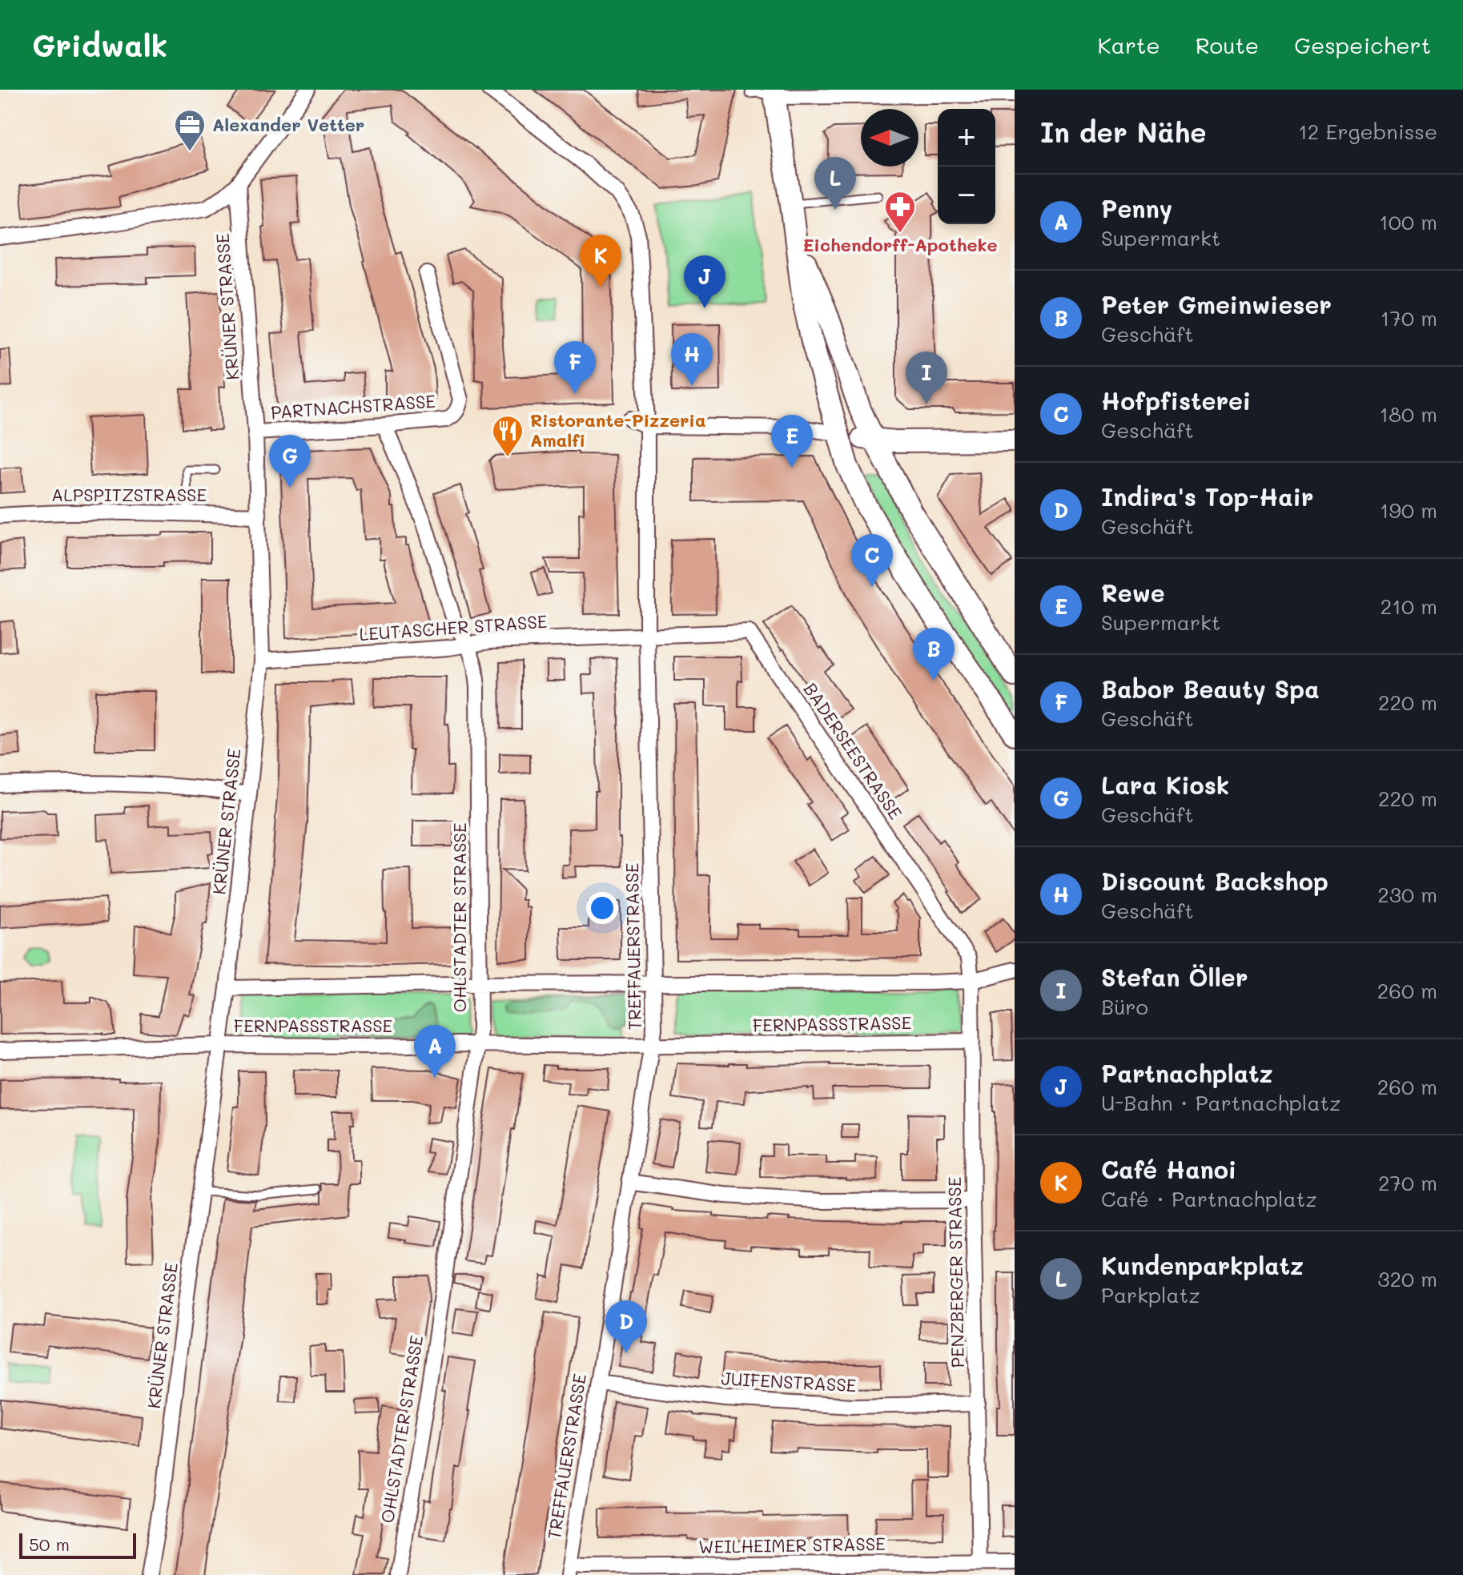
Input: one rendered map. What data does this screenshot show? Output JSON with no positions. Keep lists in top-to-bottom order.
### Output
{
  "streets": {
    "street": [
      "KRÜNER STRASSE",
      "PARTNACHSTRASSE",
      "ALPSPITZSTRASSE",
      "LEUTASCHER STRASSE",
      "BADERSEESTRASSE",
      "OHLSTADTER STRASSE",
      "TREFFAUERSTRASSE",
      "FERNPASSSTRASSE",
      "PENZBERGER STRASSE",
      "JUIFENSTRASSE",
      "WEILHEIMER STRASSE"
    ]
  },
  "crossings": [
    ["KRÜNER STRASSE", "PARTNACHSTRASSE"],
    ["KRÜNER STRASSE", "ALPSPITZSTRASSE"],
    ["KRÜNER STRASSE", "LEUTASCHER STRASSE"],
    ["KRÜNER STRASSE", "FERNPASSSTRASSE"],
    ["PARTNACHSTRASSE", "OHLSTADTER STRASSE"],
    ["LEUTASCHER STRASSE", "BADERSEESTRASSE"],
    ["LEUTASCHER STRASSE", "OHLSTADTER STRASSE"],
    ["LEUTASCHER STRASSE", "TREFFAUERSTRASSE"],
    ["BADERSEESTRASSE", "TREFFAUERSTRASSE"],
    ["BADERSEESTRASSE", "PENZBERGER STRASSE"],
    ["OHLSTADTER STRASSE", "FERNPASSSTRASSE"],
    ["TREFFAUERSTRASSE", "FERNPASSSTRASSE"],
    ["TREFFAUERSTRASSE", "JUIFENSTRASSE"],
    ["TREFFAUERSTRASSE", "WEILHEIMER STRASSE"],
    ["FERNPASSSTRASSE", "PENZBERGER STRASSE"],
    ["PENZBERGER STRASSE", "JUIFENSTRASSE"],
    ["PENZBERGER STRASSE", "WEILHEIMER STRASSE"]
  ],
  "places": {
    "office": ["Alexander Vetter"],
    "pharmacy": ["Eichendorff-Apotheke"],
    "restaurant": ["Ristorante-Pizzeria Amalfi"]
  },
  "scale_bar": "50 m",
  "north": "left",
  "page": {
    "header": "Gridwalk",
    "nav": ["Karte", "Route", "Gespeichert"],
    "heading": ["In der Nähe", "12 Ergebnisse"],
    "map_buttons": ["+", "−"],
    "pins": [
      "L",
      "K",
      "J",
      "H",
      "F",
      "I",
      "E",
      "G",
      "C",
      "B",
      "A",
      "D"
    ],
    "list": [
      {
        "mark": "A",
        "name": "Penny",
        "note": "Supermarkt",
        "value": "100 m"
      },
      {
        "mark": "B",
        "name": "Peter Gmeinwieser",
        "note": "Geschäft",
        "value": "170 m"
      },
      {
        "mark": "C",
        "name": "Hofpfisterei",
        "note": "Geschäft",
        "value": "180 m"
      },
      {
        "mark": "D",
        "name": "Indira's Top-Hair",
        "note": "Geschäft",
        "value": "190 m"
      },
      {
        "mark": "E",
        "name": "Rewe",
        "note": "Supermarkt",
        "value": "210 m"
      },
      {
        "mark": "F",
        "name": "Babor Beauty Spa",
        "note": "Geschäft",
        "value": "220 m"
      },
      {
        "mark": "G",
        "name": "Lara Kiosk",
        "note": "Geschäft",
        "value": "220 m"
      },
      {
        "mark": "H",
        "name": "Discount Backshop",
        "note": "Geschäft",
        "value": "230 m"
      },
      {
        "mark": "I",
        "name": "Stefan Öller",
        "note": "Büro",
        "value": "260 m"
      },
      {
        "mark": "J",
        "name": "Partnachplatz",
        "note": "U-Bahn · Partnachplatz",
        "value": "260 m"
      },
      {
        "mark": "K",
        "name": "Café Hanoi",
        "note": "Café · Partnachplatz",
        "value": "270 m"
      },
      {
        "mark": "L",
        "name": "Kundenparkplatz",
        "note": "Parkplatz",
        "value": "320 m"
      }
    ],
    "scale": "50 m"
  }
}
